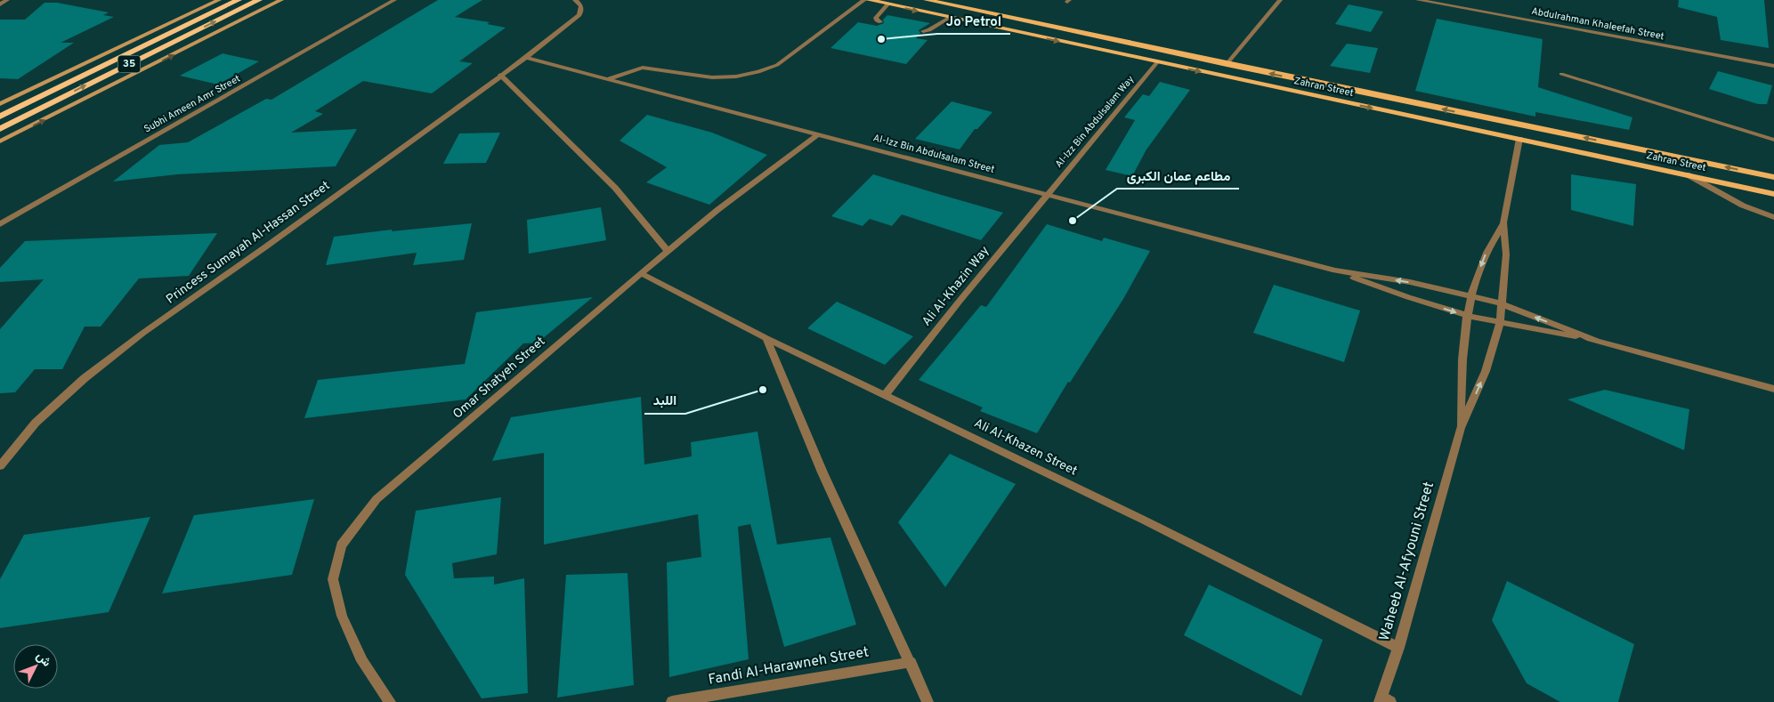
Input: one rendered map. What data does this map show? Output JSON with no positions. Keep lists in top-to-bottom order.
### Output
{
  "streets": {
    "highway": ["35"],
    "main road": ["Zahran Street"],
    "street": [
      "Abdulrahman Khaleefah Street",
      "Subhi Ameen Amr Street",
      "Al-Izz Bin Abdulsalam Way",
      "Al-Izz Bin Abdulsalam Street",
      "Princess Sumayah Al-Hassan Street",
      "Ali Al-Khazin Way",
      "Omar Shatyeh Street",
      "Ali Al-Khazen Street",
      "Waheeb Al-Afyouni Street",
      "Fandi Al-Harawneh Street"
    ]
  },
  "crossings": [
    ["Zahran Street", "Al-Izz Bin Abdulsalam Way"],
    ["Zahran Street", "Waheeb Al-Afyouni Street"],
    ["Al-Izz Bin Abdulsalam Way", "Al-Izz Bin Abdulsalam Street"],
    ["Al-Izz Bin Abdulsalam Way", "Ali Al-Khazin Way"],
    ["Al-Izz Bin Abdulsalam Street", "Princess Sumayah Al-Hassan Street"],
    ["Al-Izz Bin Abdulsalam Street", "Ali Al-Khazin Way"],
    ["Al-Izz Bin Abdulsalam Street", "Omar Shatyeh Street"],
    ["Al-Izz Bin Abdulsalam Street", "Waheeb Al-Afyouni Street"],
    ["Ali Al-Khazin Way", "Ali Al-Khazen Street"],
    ["Omar Shatyeh Street", "Ali Al-Khazen Street"],
    ["Ali Al-Khazen Street", "Waheeb Al-Afyouni Street"]
  ],
  "places": ["Jo Petrol", "مطاعم عمان الكبرى", "اللبد"],
  "north": "top right"
}
